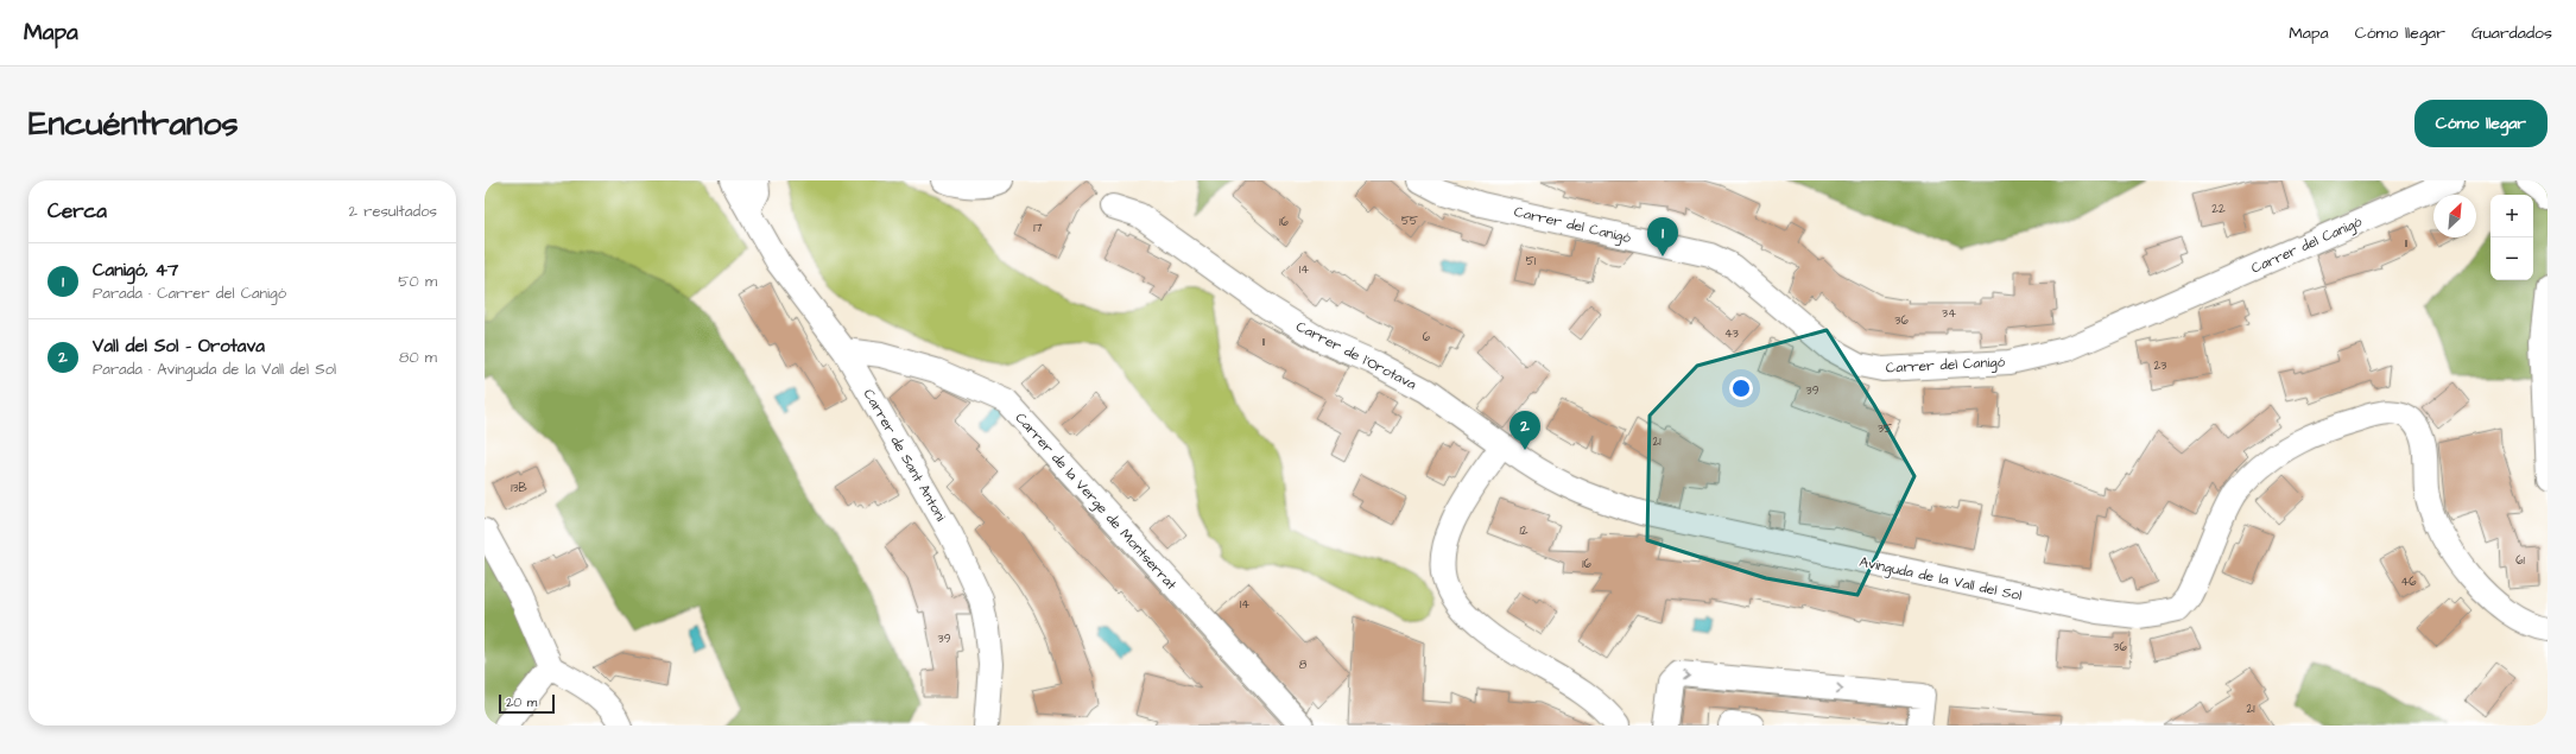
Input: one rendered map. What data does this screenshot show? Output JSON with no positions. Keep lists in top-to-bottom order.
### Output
{
  "streets": {
    "street": [
      "Carrer del Canigó",
      "Carrer de l'Orotava",
      "Carrer de Sant Antoni",
      "Carrer de la Verge de Montserrat",
      "Avinguda de la Vall del Sol"
    ]
  },
  "crossings": [
    ["Carrer de l'Orotava", "Avinguda de la Vall del Sol"],
    ["Carrer de Sant Antoni", "Carrer de la Verge de Montserrat"]
  ],
  "house_numbers": [
    "22",
    "55",
    "16",
    "17",
    "11",
    "51",
    "14",
    "34",
    "36",
    "43",
    "6",
    "11",
    "23",
    "39",
    "35",
    "21",
    "13B",
    "12",
    "61",
    "16",
    "46",
    "14",
    "39",
    "36",
    "8",
    "21"
  ],
  "scale_bar": "20 m",
  "north": "top right",
  "page": {
    "header": "Mapa",
    "nav": ["Mapa", "Cómo llegar", "Guardados"],
    "buttons": "Cómo llegar",
    "title": "Encuéntranos",
    "heading": ["Cerca", "2 resultados"],
    "map_buttons": ["+", "−"],
    "pins": ["1", "2"],
    "list": [
      {
        "mark": "1",
        "name": "Canigó, 47",
        "note": "Parada · Carrer del Canigó",
        "value": "50 m"
      },
      {
        "mark": "2",
        "name": "Vall del Sol - Orotava",
        "note": "Parada · Avinguda de la Vall del Sol",
        "value": "80 m"
      }
    ],
    "scale": "20 m"
  }
}
